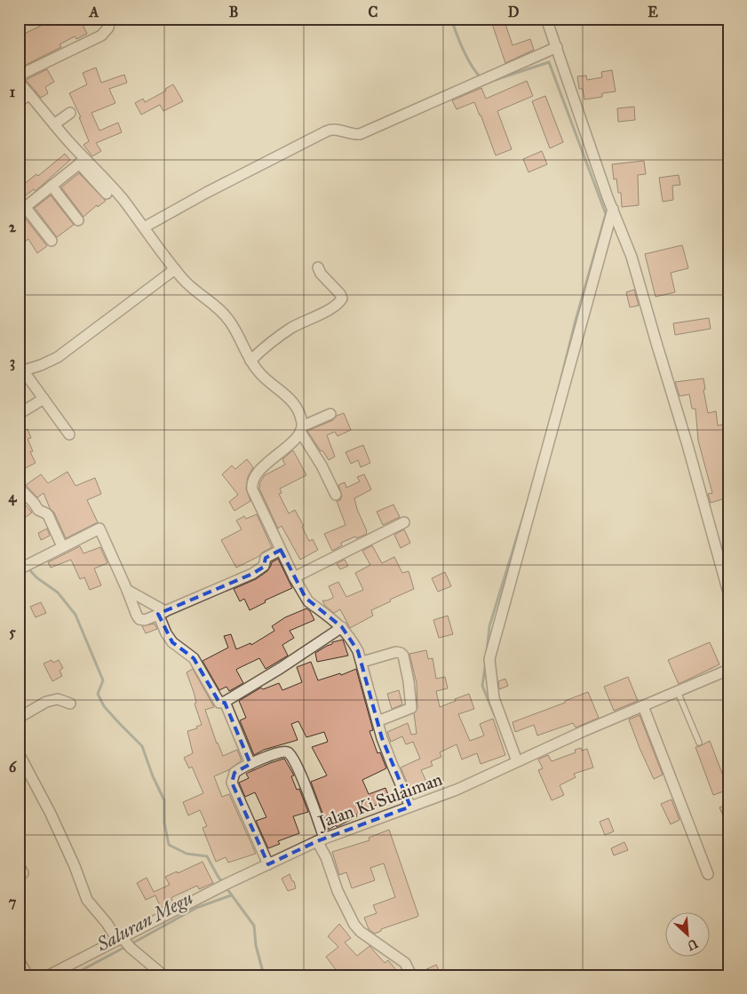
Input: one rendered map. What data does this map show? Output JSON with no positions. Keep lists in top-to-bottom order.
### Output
{
  "streets": {
    "street": ["Jalan Ki Sulaiman"]
  },
  "water": ["Saluran Megu"],
  "north": "bottom right",
  "grid": {
    "columns": [
      "A",
      "B",
      "C",
      "D",
      "E"
    ],
    "rows": [
      "1",
      "2",
      "3",
      "4",
      "5",
      "6",
      "7"
    ]
  }
}
